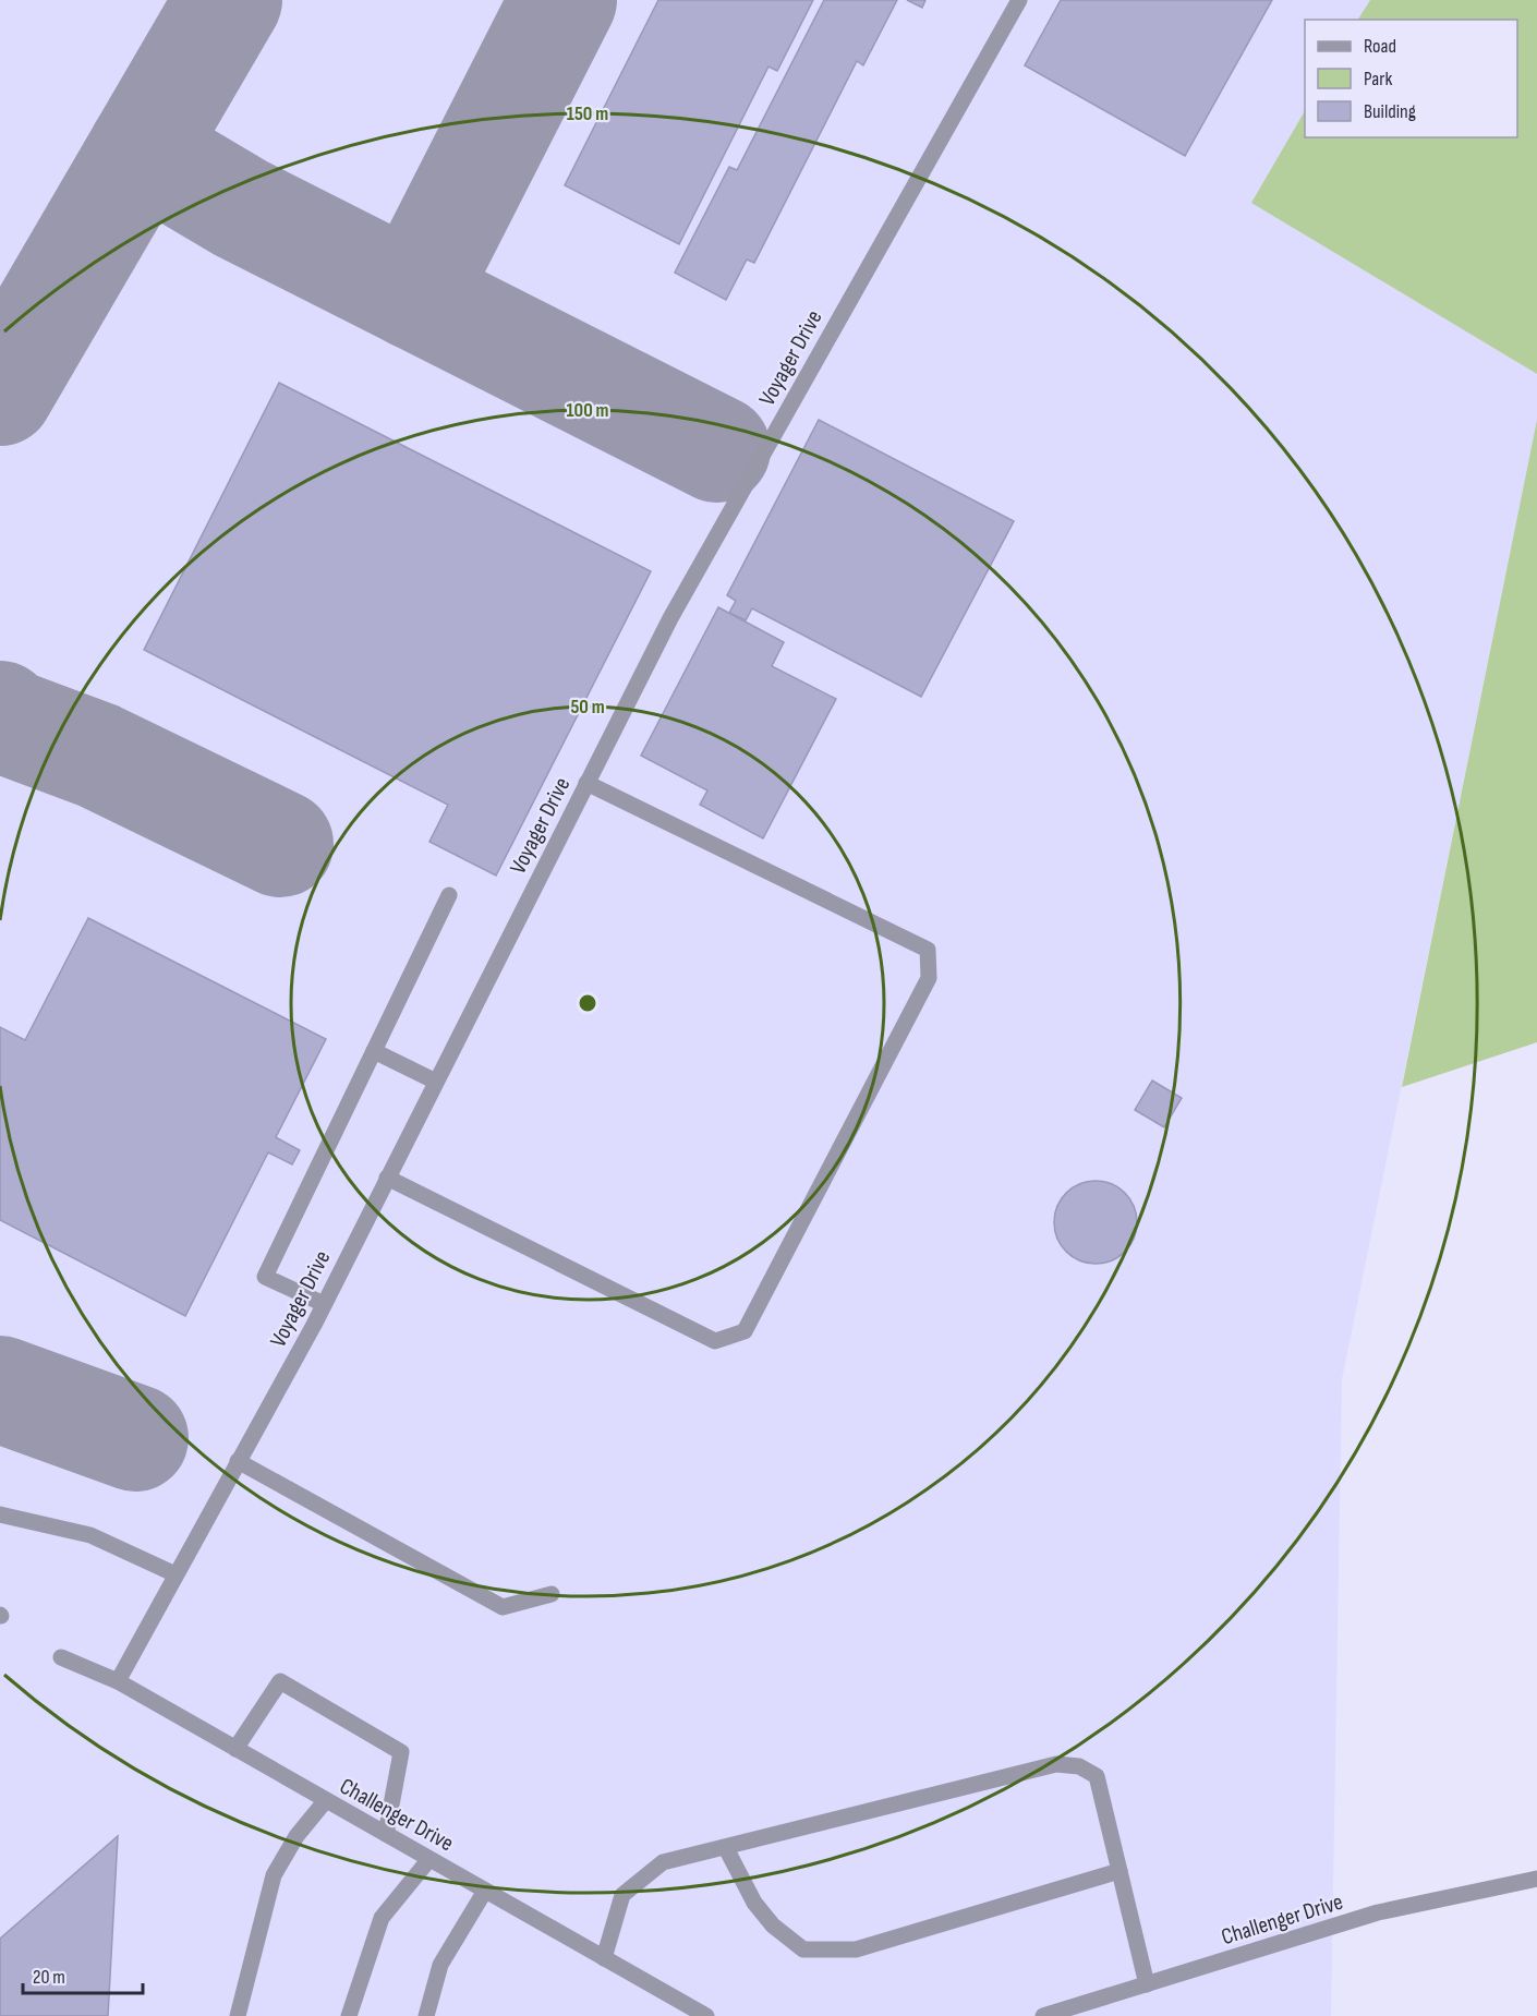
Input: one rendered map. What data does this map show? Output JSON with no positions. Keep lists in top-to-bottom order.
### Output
{
  "streets": {
    "lane": ["Voyager Drive", "Challenger Drive"]
  },
  "crossings": [
    ["Voyager Drive", "Challenger Drive"]
  ],
  "legend": ["Road", "Park", "Building"],
  "scale_bar": "20 m",
  "rings": ["150 m", "100 m", "50 m"]
}
